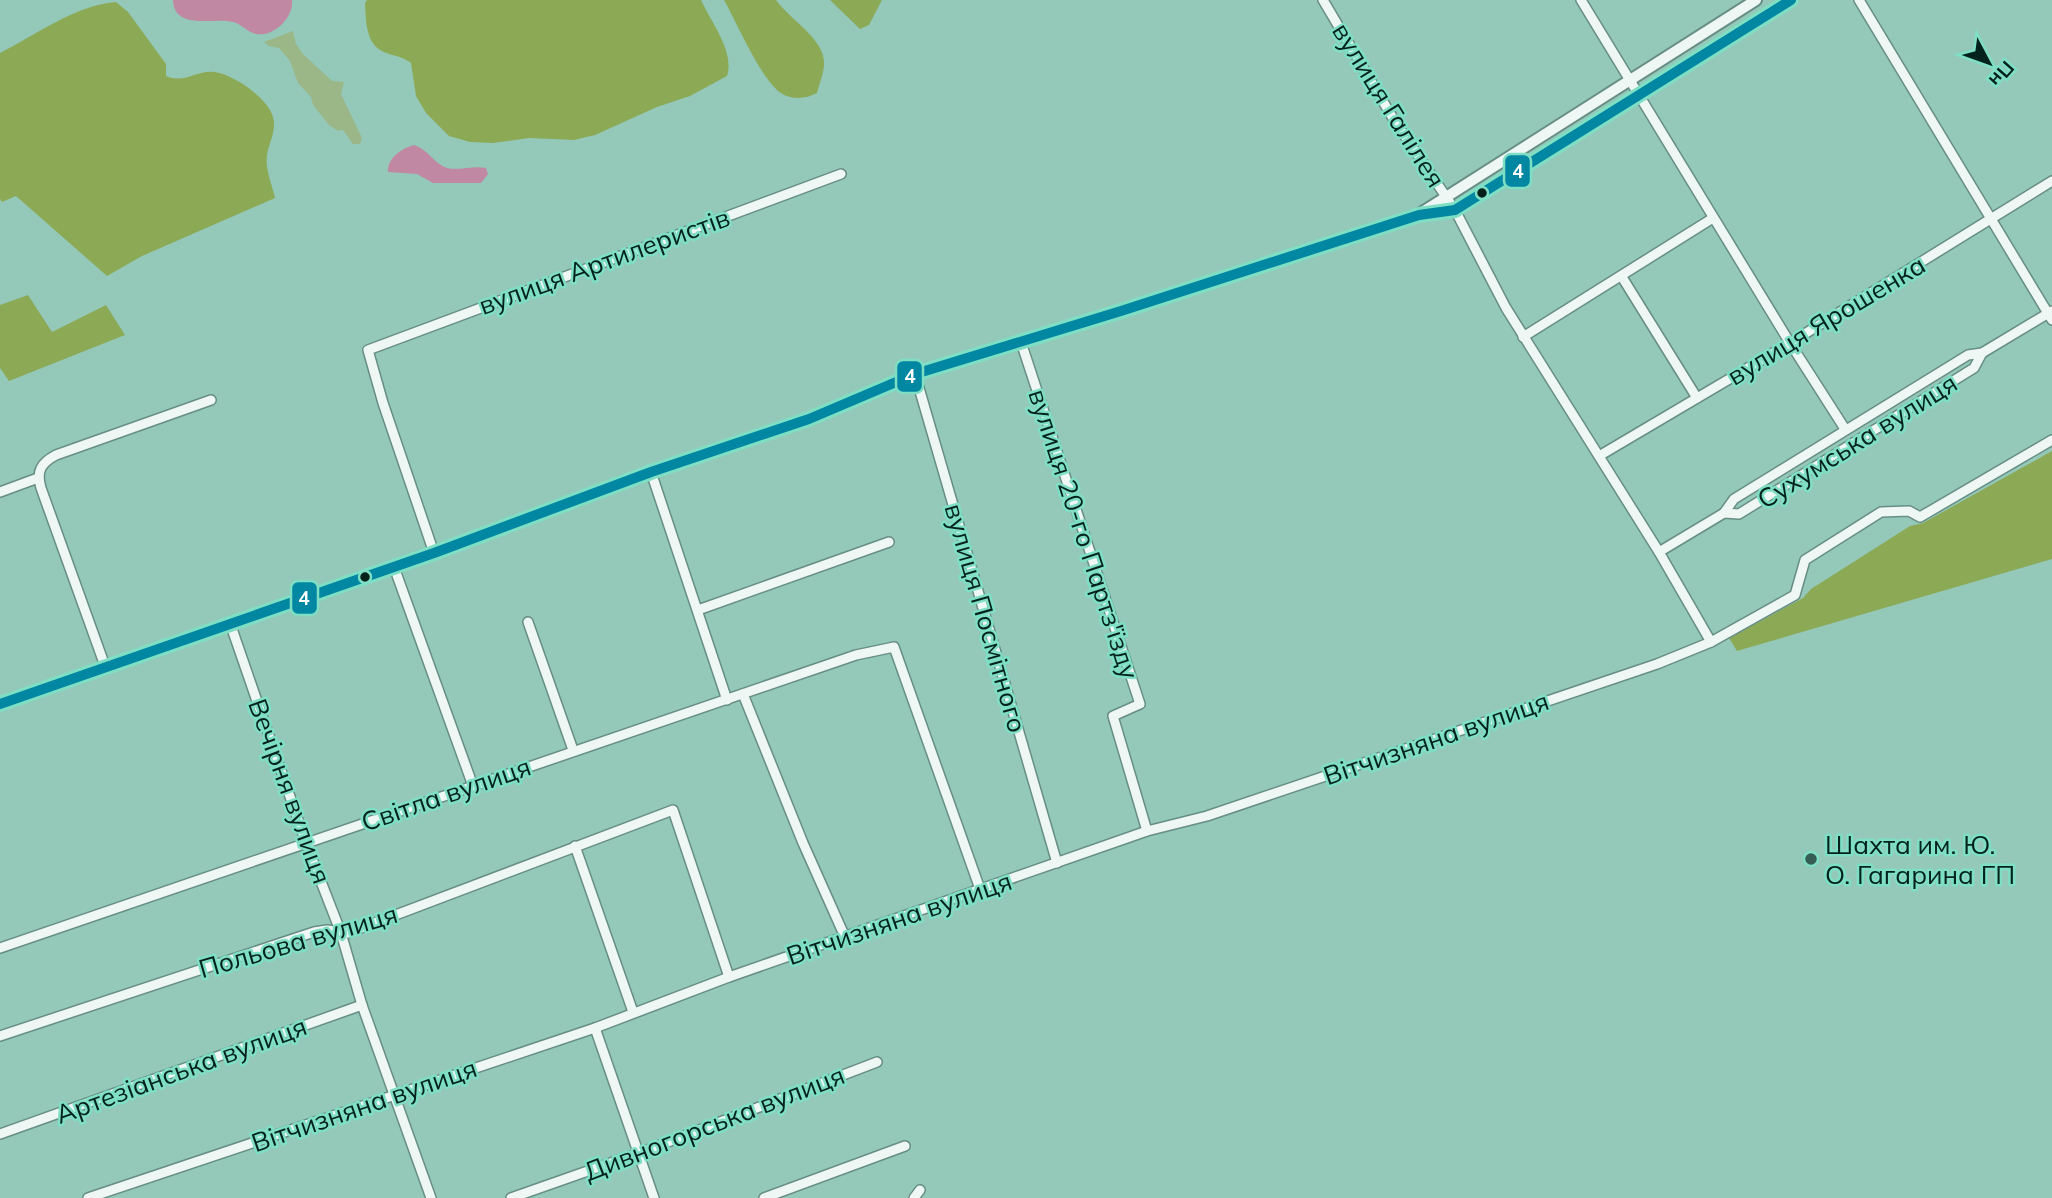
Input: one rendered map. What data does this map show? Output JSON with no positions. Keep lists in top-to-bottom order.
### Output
{
  "streets": {
    "street": [
      "вулиця Галілея",
      "вулиця Артилеристів",
      "вулиця Ярошенка",
      "Сухумська вулиця",
      "вулиця 20-го Партз'їзду",
      "вулиця Посмітного",
      "Вітчизняна вулиця",
      "Вечірня вулиця",
      "Світла вулиця",
      "Польова вулиця",
      "Артезіанська вулиця",
      "Дивногорська вулиця"
    ]
  },
  "crossings": [
    ["вулиця Галілея", "вулиця Ярошенка"],
    ["вулиця Галілея", "Сухумська вулиця"],
    ["вулиця Галілея", "Вітчизняна вулиця"],
    ["вулиця 20-го Партз'їзду", "Вітчизняна вулиця"],
    ["вулиця Посмітного", "Вітчизняна вулиця"],
    ["Вітчизняна вулиця", "Вечірня вулиця"],
    ["Вітчизняна вулиця", "Світла вулиця"],
    ["Вітчизняна вулиця", "Польова вулиця"],
    ["Вечірня вулиця", "Світла вулиця"],
    ["Вечірня вулиця", "Польова вулиця"],
    ["Вечірня вулиця", "Артезіанська вулиця"]
  ],
  "places": ["Шахта им. Ю. О. Гагарина ГП"],
  "lines": ["transit line 4"],
  "north": "bottom right"
}
